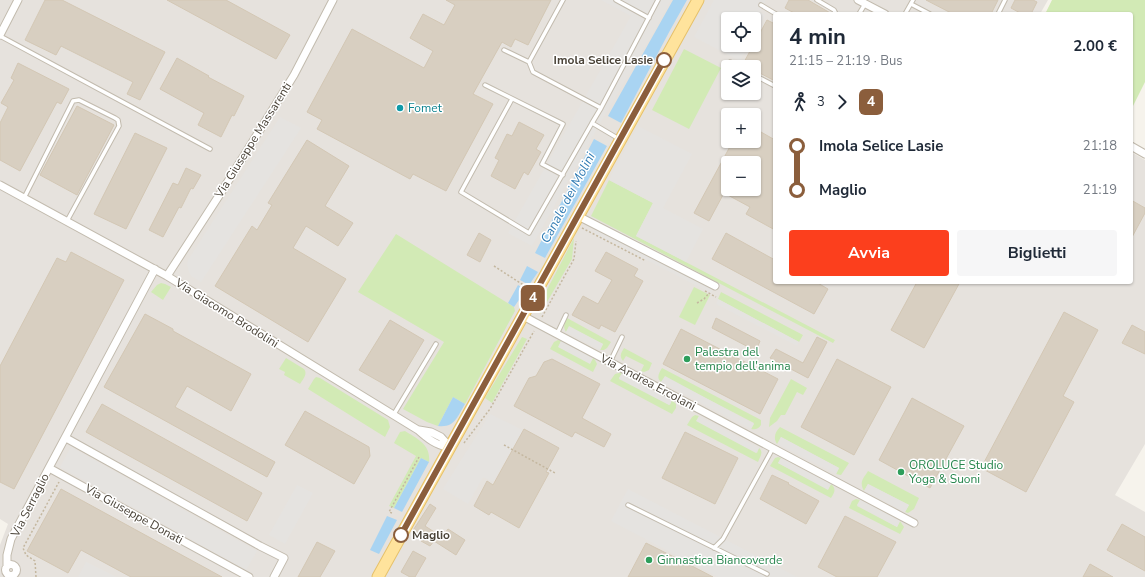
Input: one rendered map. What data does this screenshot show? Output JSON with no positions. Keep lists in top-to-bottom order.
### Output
{
  "streets": {
    "street": [
      "Via Giuseppe Massarenti",
      "Via Giacomo Brodolini",
      "Via Andrea Ercolani",
      "Via Serraglio",
      "Via Giuseppe Donati"
    ]
  },
  "crossings": [
    ["Via Giuseppe Massarenti", "Via Giacomo Brodolini"],
    ["Via Serraglio", "Via Giuseppe Donati"]
  ],
  "water": ["Canale dei Molini"],
  "places": [
    "Imola Selice Lasie",
    "Fomet",
    "Palestra del tempio dell'anima",
    "OROLUCE Studio Yoga & Suoni",
    "Maglio",
    "Ginnastica Biancoverde"
  ],
  "lines": ["bus line 4"],
  "page": {
    "on_map": "4",
    "map_buttons": ["+", "−"],
    "heading": ["4 min", "21:15 – 21:19 · Bus", "2.00 €"],
    "legs": ["3", "4"],
    "list": [
      {
        "name": "Imola Selice Lasie",
        "value": "21:18"
      },
      {
        "name": "Maglio",
        "value": "21:19"
      }
    ],
    "buttons": ["Avvia", "Biglietti"]
  }
}
